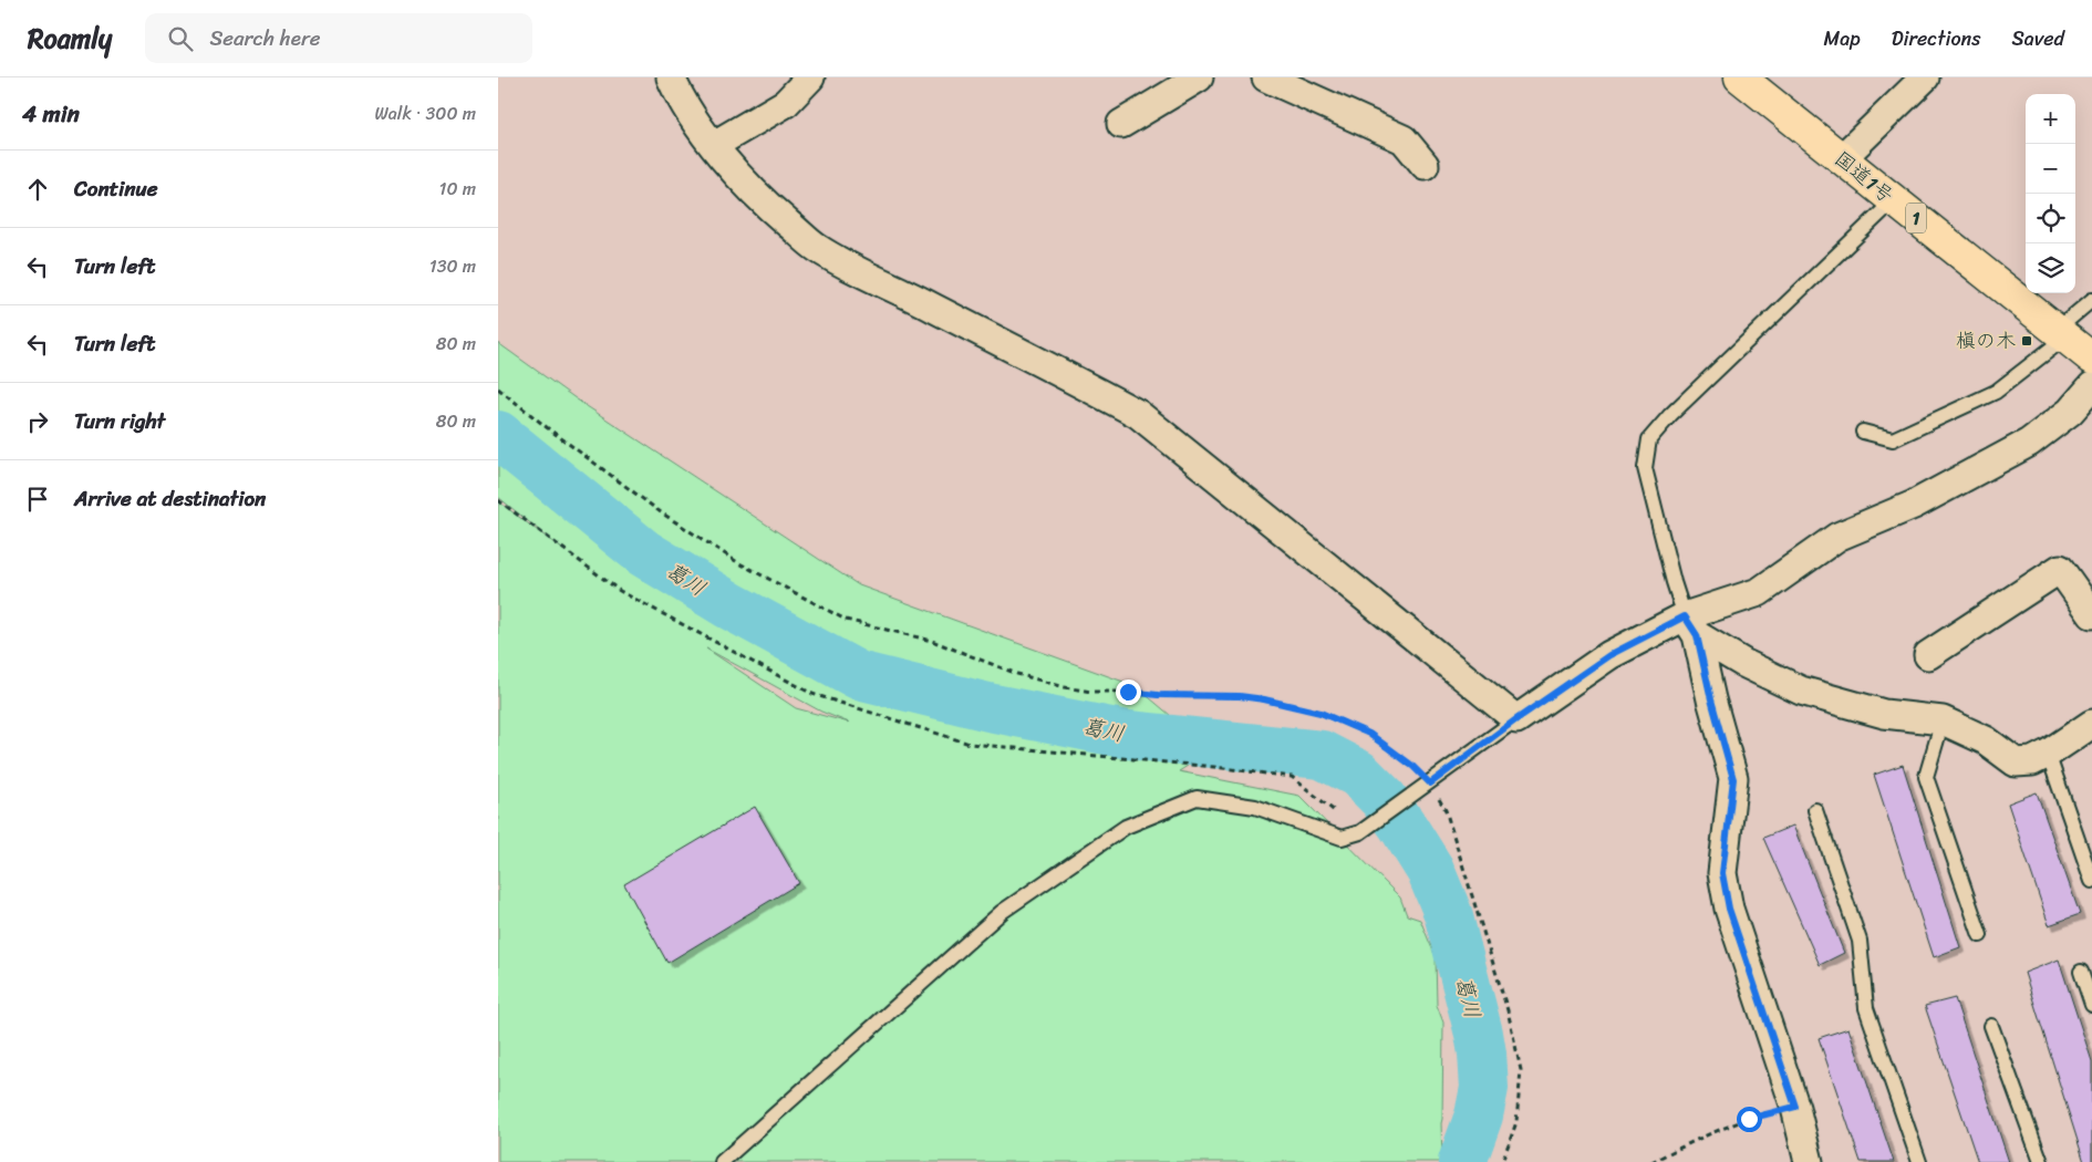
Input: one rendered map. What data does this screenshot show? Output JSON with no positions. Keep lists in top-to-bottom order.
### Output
{
  "streets": {
    "highway": ["国道1号", "1"]
  },
  "water": ["葛川"],
  "places": {
    "transit": ["槇の木"]
  },
  "page": {
    "header": "Roamly",
    "search": "Search here",
    "nav": ["Map", "Directions", "Saved"],
    "heading": ["4 min", "Walk · 300 m"],
    "map_buttons": ["+", "−"],
    "list": [
      ["Continue", "10 m"],
      ["Turn left", "130 m"],
      ["Turn left", "80 m"],
      ["Turn right", "80 m"],
      "Arrive at destination"
    ]
  }
}
